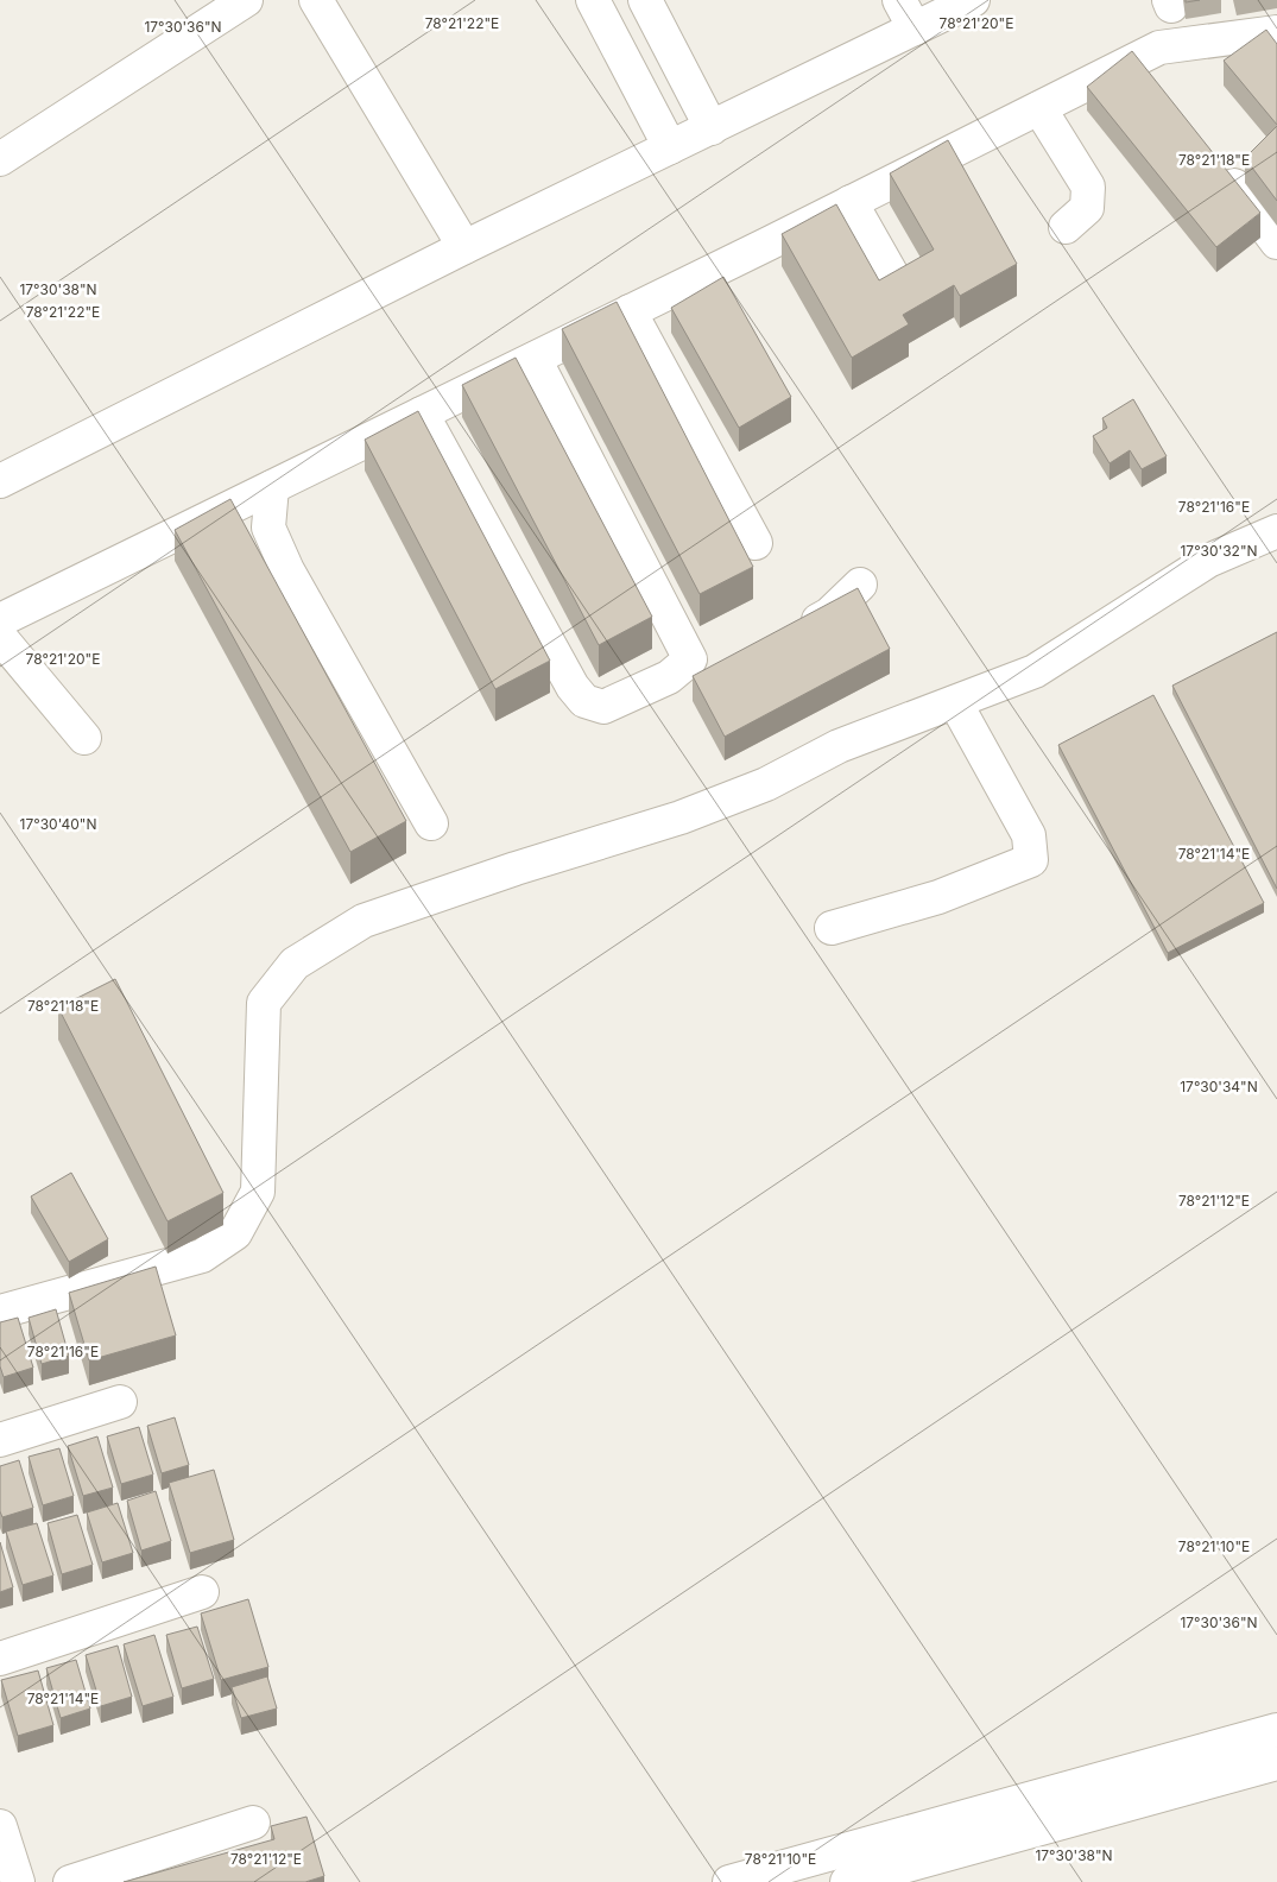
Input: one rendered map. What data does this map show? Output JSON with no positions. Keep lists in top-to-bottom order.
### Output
{
  "coordinates": [
    "78°21'22\"E",
    "78°21'20\"E",
    "17°30'36\"N",
    "78°21'18\"E",
    "17°30'38\"N",
    "78°21'16\"E",
    "17°30'32\"N",
    "17°30'40\"N",
    "78°21'14\"E",
    "17°30'34\"N",
    "78°21'12\"E",
    "78°21'10\"E"
  ]
}
